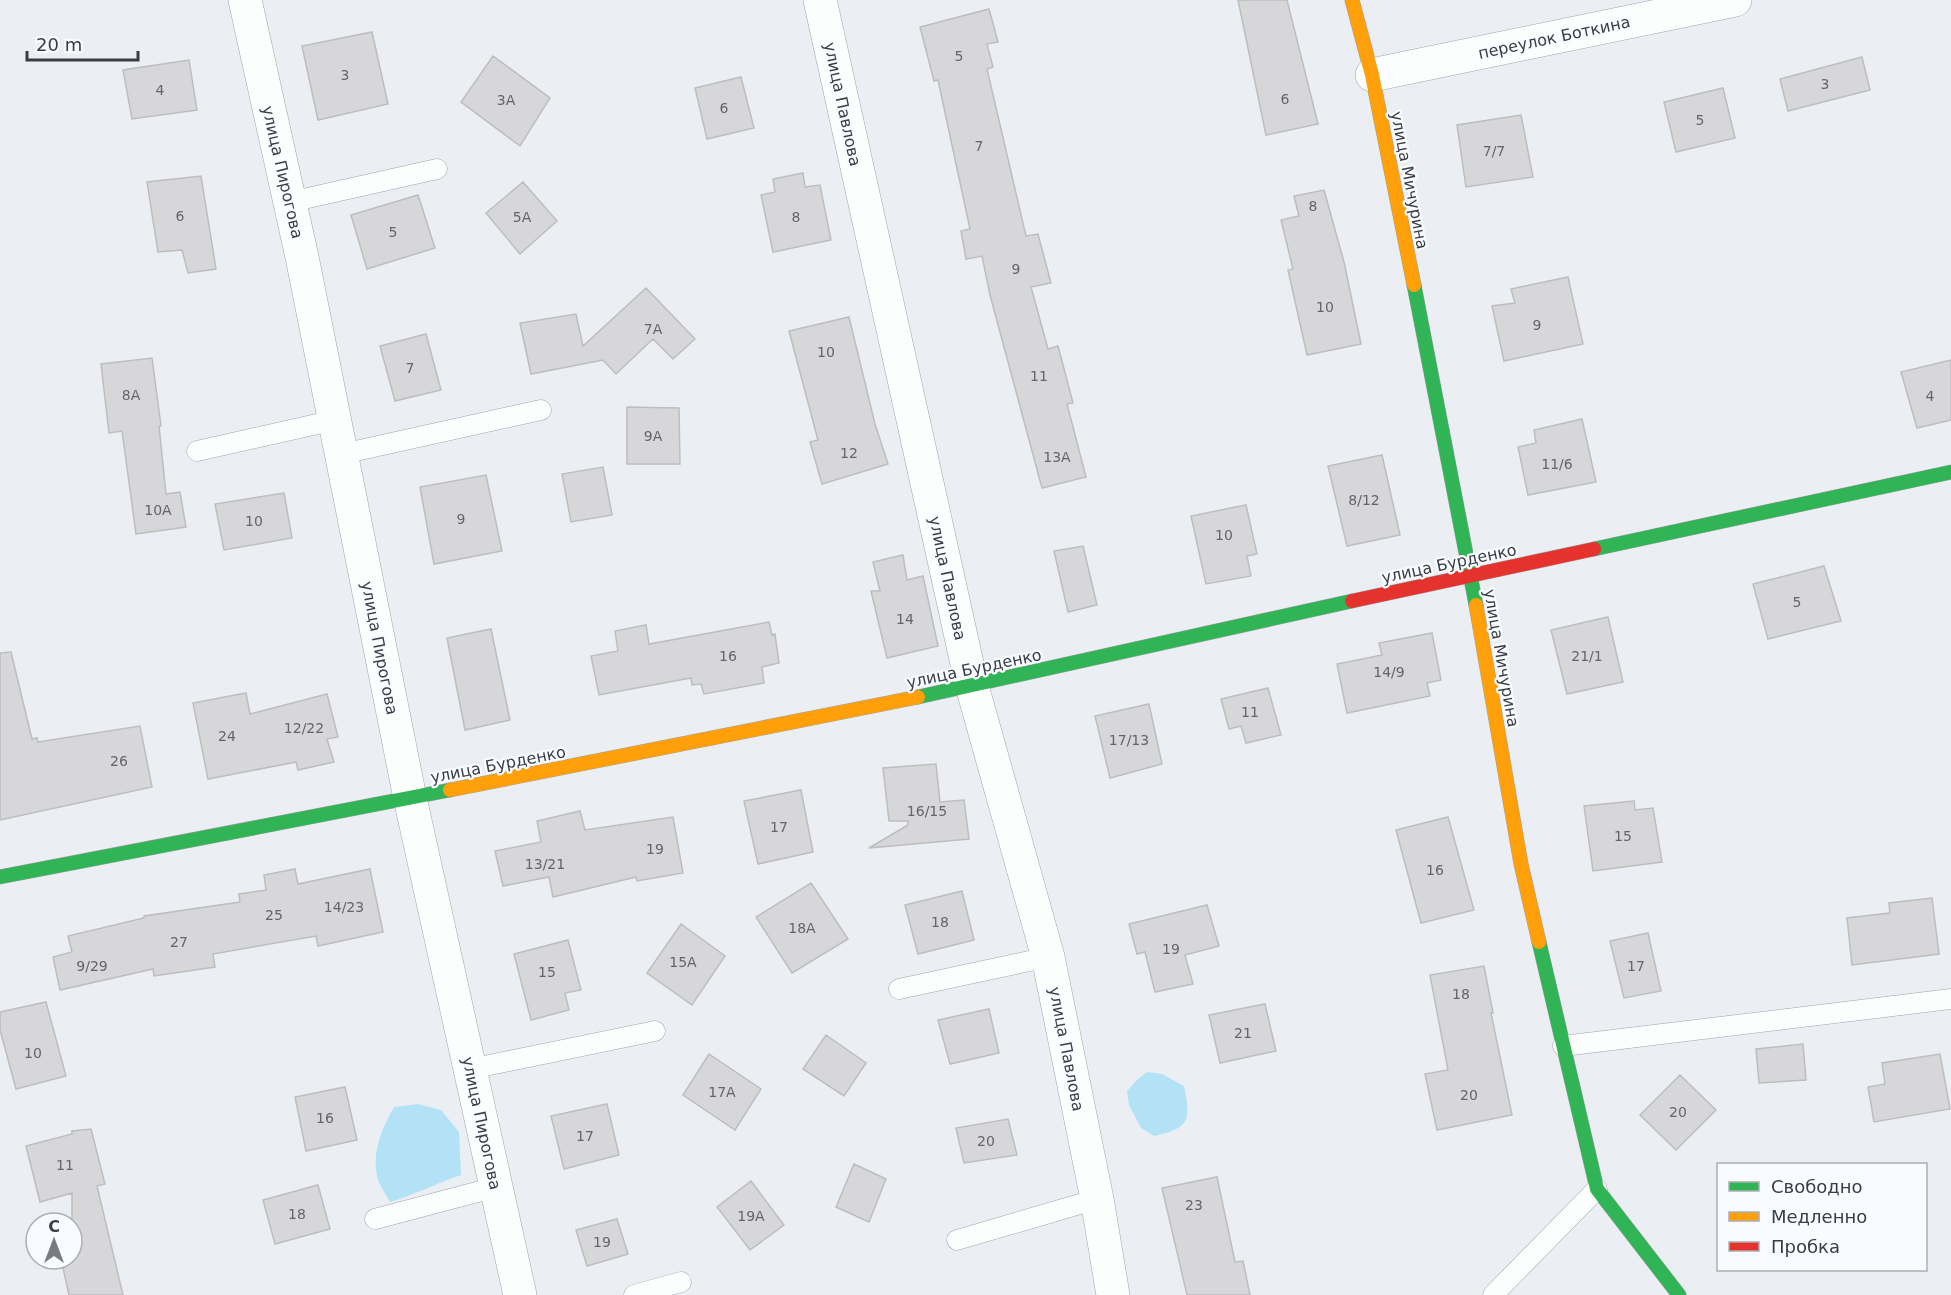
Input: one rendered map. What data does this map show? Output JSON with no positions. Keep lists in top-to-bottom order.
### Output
{
  "streets": {
    "street": [
      "переулок Боткина",
      "улица Павлова",
      "улица Пирогова",
      "улица Мичурина",
      "улица Бурденко"
    ]
  },
  "crossings": [
    ["переулок Боткина", "улица Мичурина"],
    ["улица Павлова", "улица Бурденко"],
    ["улица Пирогова", "улица Бурденко"],
    ["улица Мичурина", "улица Бурденко"]
  ],
  "house_numbers": [
    "5",
    "3",
    "3",
    "4",
    "6",
    "3А",
    "6",
    "5",
    "7",
    "7/7",
    "8",
    "6",
    "5А",
    "8",
    "5",
    "9",
    "10",
    "9",
    "7А",
    "10",
    "7",
    "11",
    "8А",
    "4",
    "9А",
    "12",
    "13А",
    "11/6",
    "8/12",
    "10А",
    "9",
    "10",
    "10",
    "5",
    "14",
    "16",
    "21/1",
    "14/9",
    "11",
    "12/22",
    "24",
    "17/13",
    "26",
    "16/15",
    "17",
    "15",
    "19",
    "13/21",
    "16",
    "14/23",
    "25",
    "18",
    "18А",
    "27",
    "19",
    "15А",
    "9/29",
    "17",
    "15",
    "18",
    "21",
    "10",
    "17А",
    "20",
    "20",
    "16",
    "17",
    "20",
    "11",
    "23",
    "18",
    "19А",
    "19"
  ],
  "legend": ["Свободно", "Медленно", "Пробка"],
  "scale_bar": "20 m",
  "north": "top"
}
